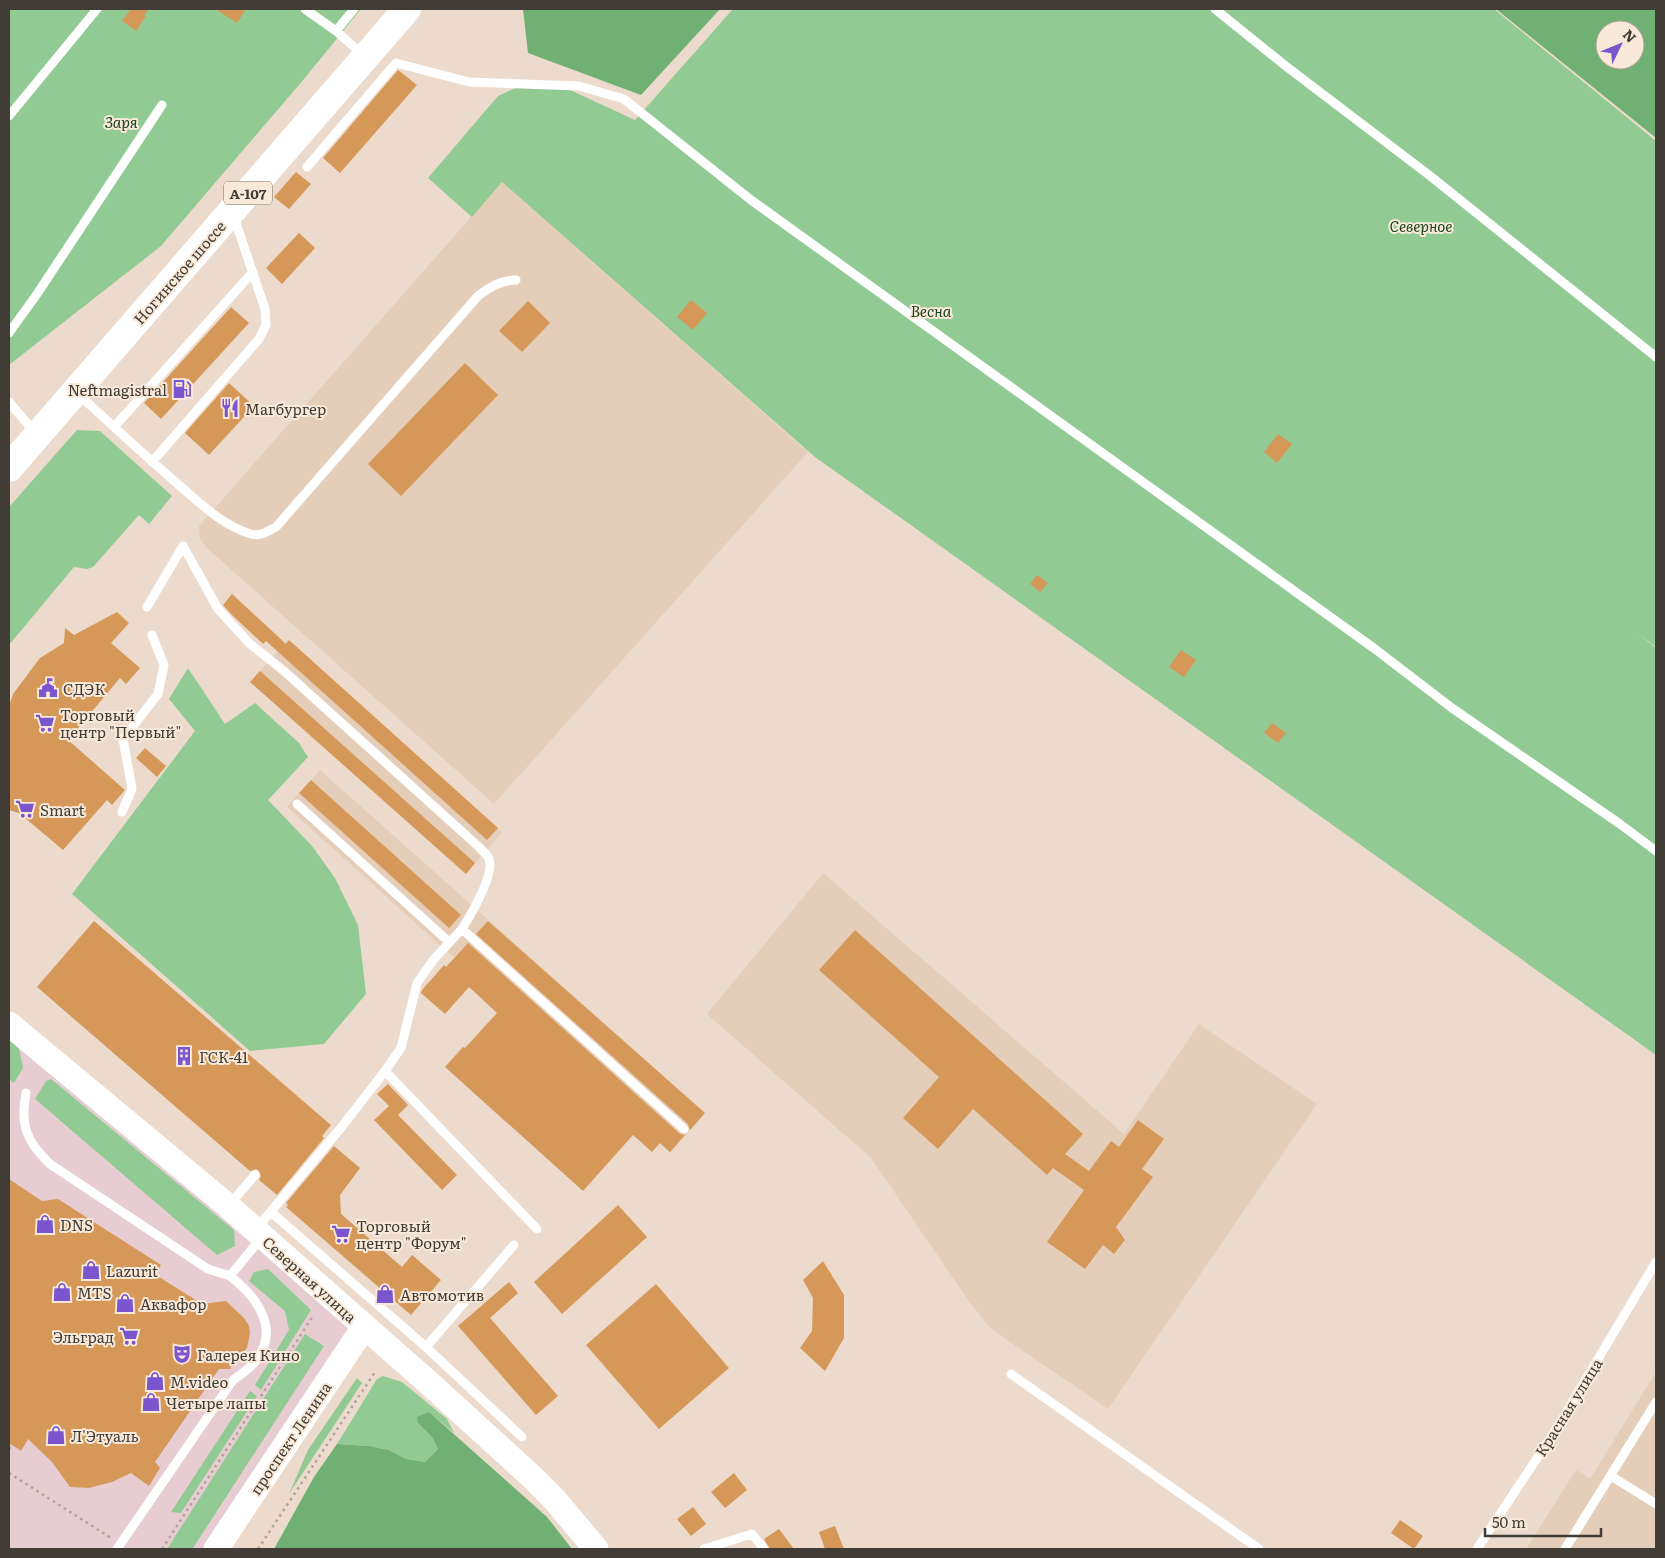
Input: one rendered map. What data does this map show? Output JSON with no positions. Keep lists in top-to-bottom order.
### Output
{
  "streets": {
    "highway": ["А-107", "Ногинское шоссе"],
    "main road": ["Северная улица", "проспект Ленина"],
    "lane": ["Красная улица"]
  },
  "crossings": [
    ["Северная улица", "проспект Ленина"]
  ],
  "parks": ["Заря", "Северное", "Весна"],
  "places": {
    "fuel station": ["Neftmagistral"],
    "restaurant": ["Магбургер"],
    "public building": ["СДЭК"],
    "supermarket": [
      "Торговый центр \"Первый\"",
      "Smart",
      "Торговый центр \"Форум\"",
      "Эльград"
    ],
    "building": ["ГСК-41"],
    "shop": [
      "DNS",
      "Lazurit",
      "MTS",
      "Автомотив",
      "Аквафор",
      "M.video",
      "Четыре лапы",
      "Л'Этуаль"
    ],
    "theatre": ["Галерея Кино"]
  },
  "scale_bar": "50 m",
  "north": "top right"
}
